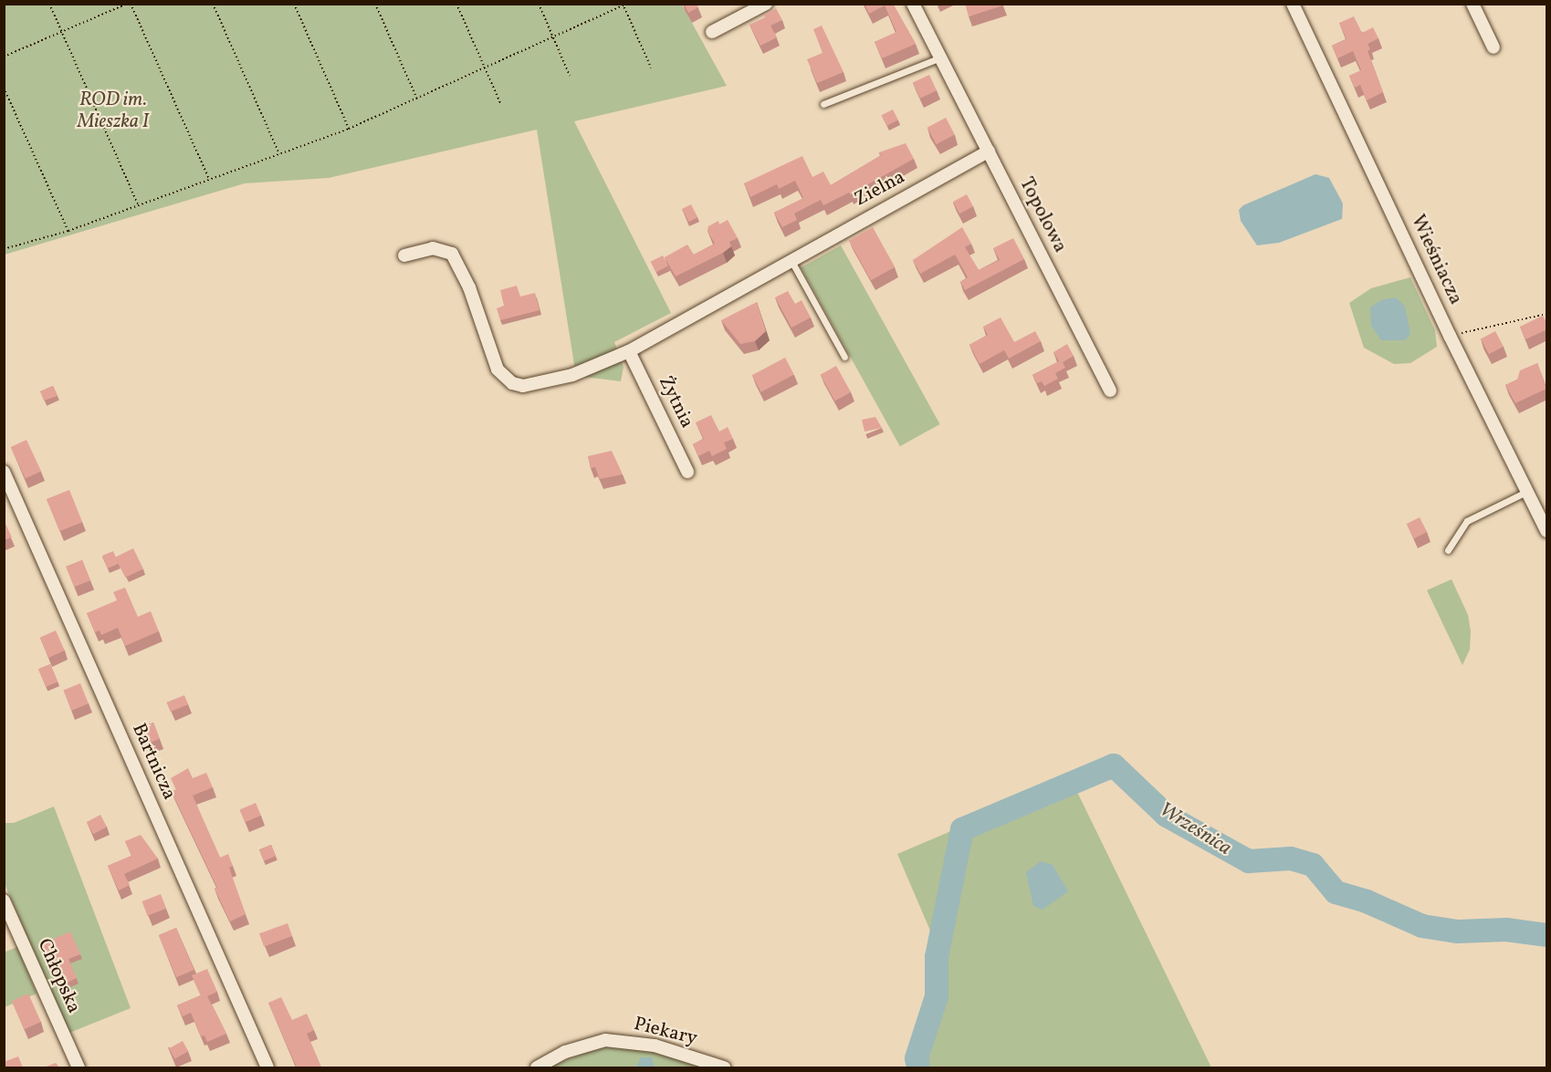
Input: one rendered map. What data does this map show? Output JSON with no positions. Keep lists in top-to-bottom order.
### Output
{
  "streets": {
    "street": [
      "Zielna",
      "Topolowa",
      "Wieśniacza",
      "Żytnia",
      "Bartnicza",
      "Chłopska",
      "Piekary"
    ]
  },
  "crossings": [
    ["Zielna", "Topolowa"],
    ["Zielna", "Żytnia"]
  ],
  "water": ["Wrześnica"],
  "parks": ["ROD im. Mieszka I"]
}
